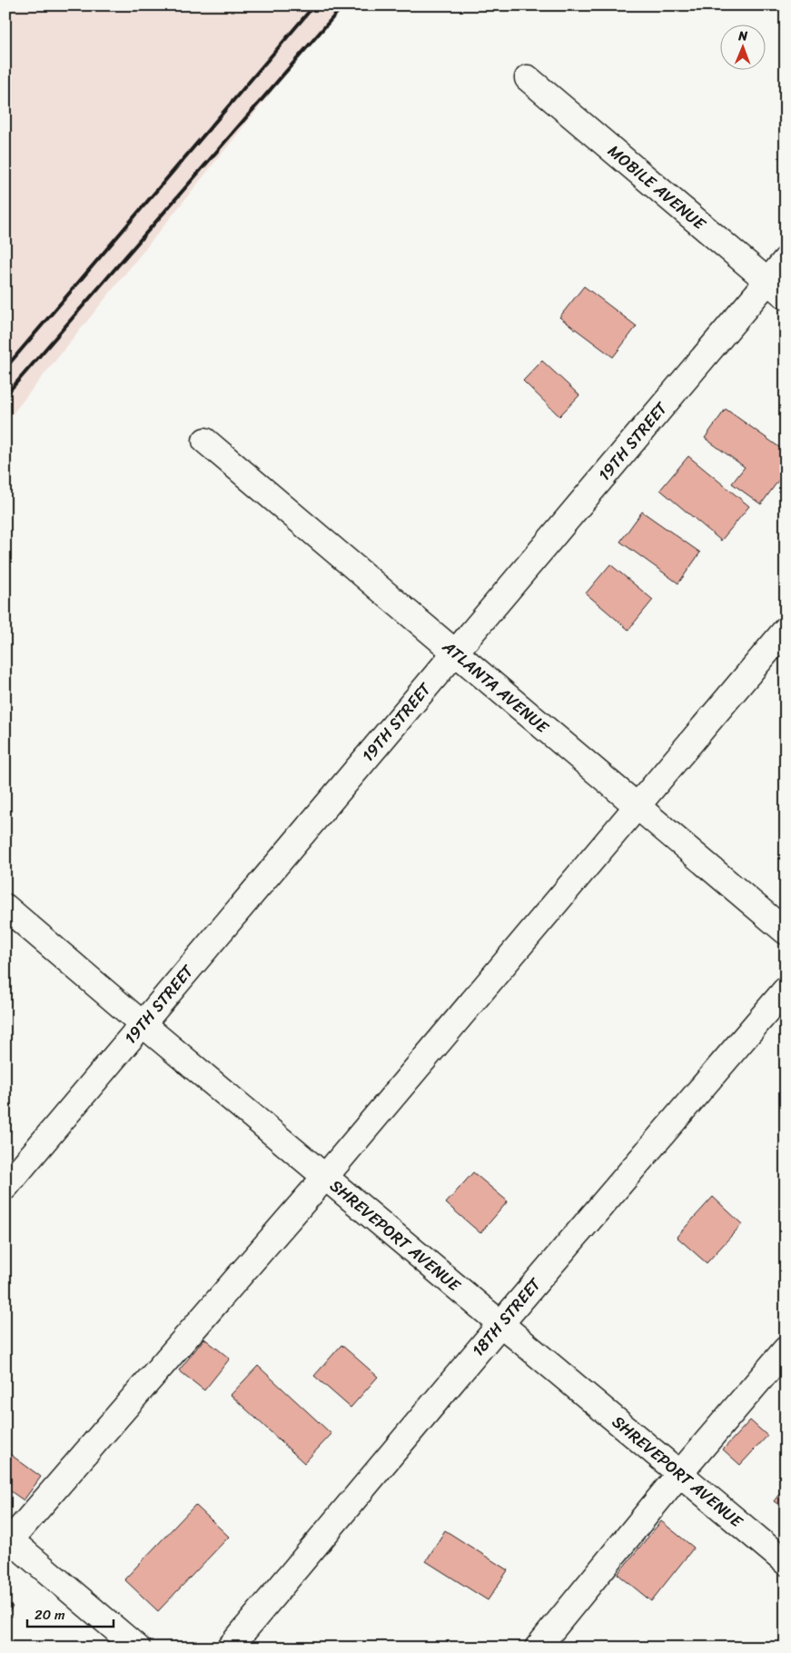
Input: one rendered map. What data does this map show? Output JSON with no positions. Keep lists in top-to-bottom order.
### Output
{
  "streets": {
    "street": [
      "MOBILE AVENUE",
      "19TH STREET",
      "ATLANTA AVENUE",
      "SHREVEPORT AVENUE",
      "18TH STREET"
    ]
  },
  "crossings": [
    ["MOBILE AVENUE", "19TH STREET"],
    ["19TH STREET", "ATLANTA AVENUE"],
    ["19TH STREET", "SHREVEPORT AVENUE"],
    ["SHREVEPORT AVENUE", "18TH STREET"]
  ],
  "scale_bar": "20 m",
  "north": "top"
}
